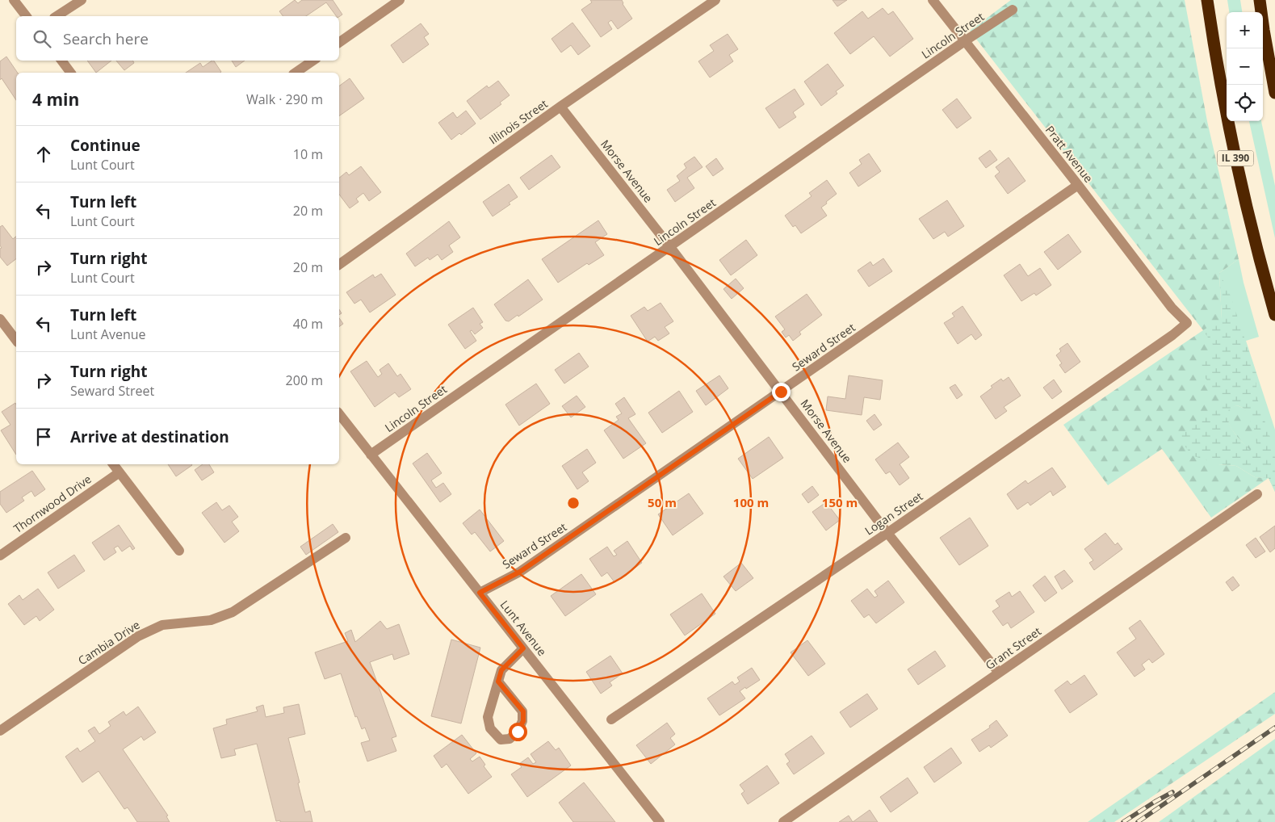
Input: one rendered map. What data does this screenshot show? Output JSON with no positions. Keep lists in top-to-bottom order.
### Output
{
  "streets": {
    "highway": ["IL 390"],
    "street": [
      "Lincoln Street",
      "Illinois Street",
      "Pratt Avenue",
      "Morse Avenue",
      "Seward Street",
      "Thornwood Drive",
      "Logan Street",
      "Lunt Avenue",
      "Cambia Drive",
      "Grant Street"
    ]
  },
  "crossings": [
    ["Lincoln Street", "Pratt Avenue"],
    ["Lincoln Street", "Morse Avenue"],
    ["Lincoln Street", "Lunt Avenue"],
    ["Illinois Street", "Morse Avenue"],
    ["Pratt Avenue", "Seward Street"],
    ["Pratt Avenue", "Logan Street"],
    ["Morse Avenue", "Seward Street"],
    ["Morse Avenue", "Logan Street"],
    ["Morse Avenue", "Grant Street"],
    ["Seward Street", "Lunt Avenue"]
  ],
  "page": {
    "map_buttons": ["+", "−"],
    "search": "Search here",
    "heading": ["4 min", "Walk · 290 m"],
    "list": [
      ["Continue", "Lunt Court", "10 m"],
      ["Turn left", "Lunt Court", "20 m"],
      ["Turn right", "Lunt Court", "20 m"],
      ["Turn left", "Lunt Avenue", "40 m"],
      ["Turn right", "Seward Street", "200 m"],
      "Arrive at destination"
    ]
  },
  "rings": ["50 m", "100 m", "150 m"]
}
